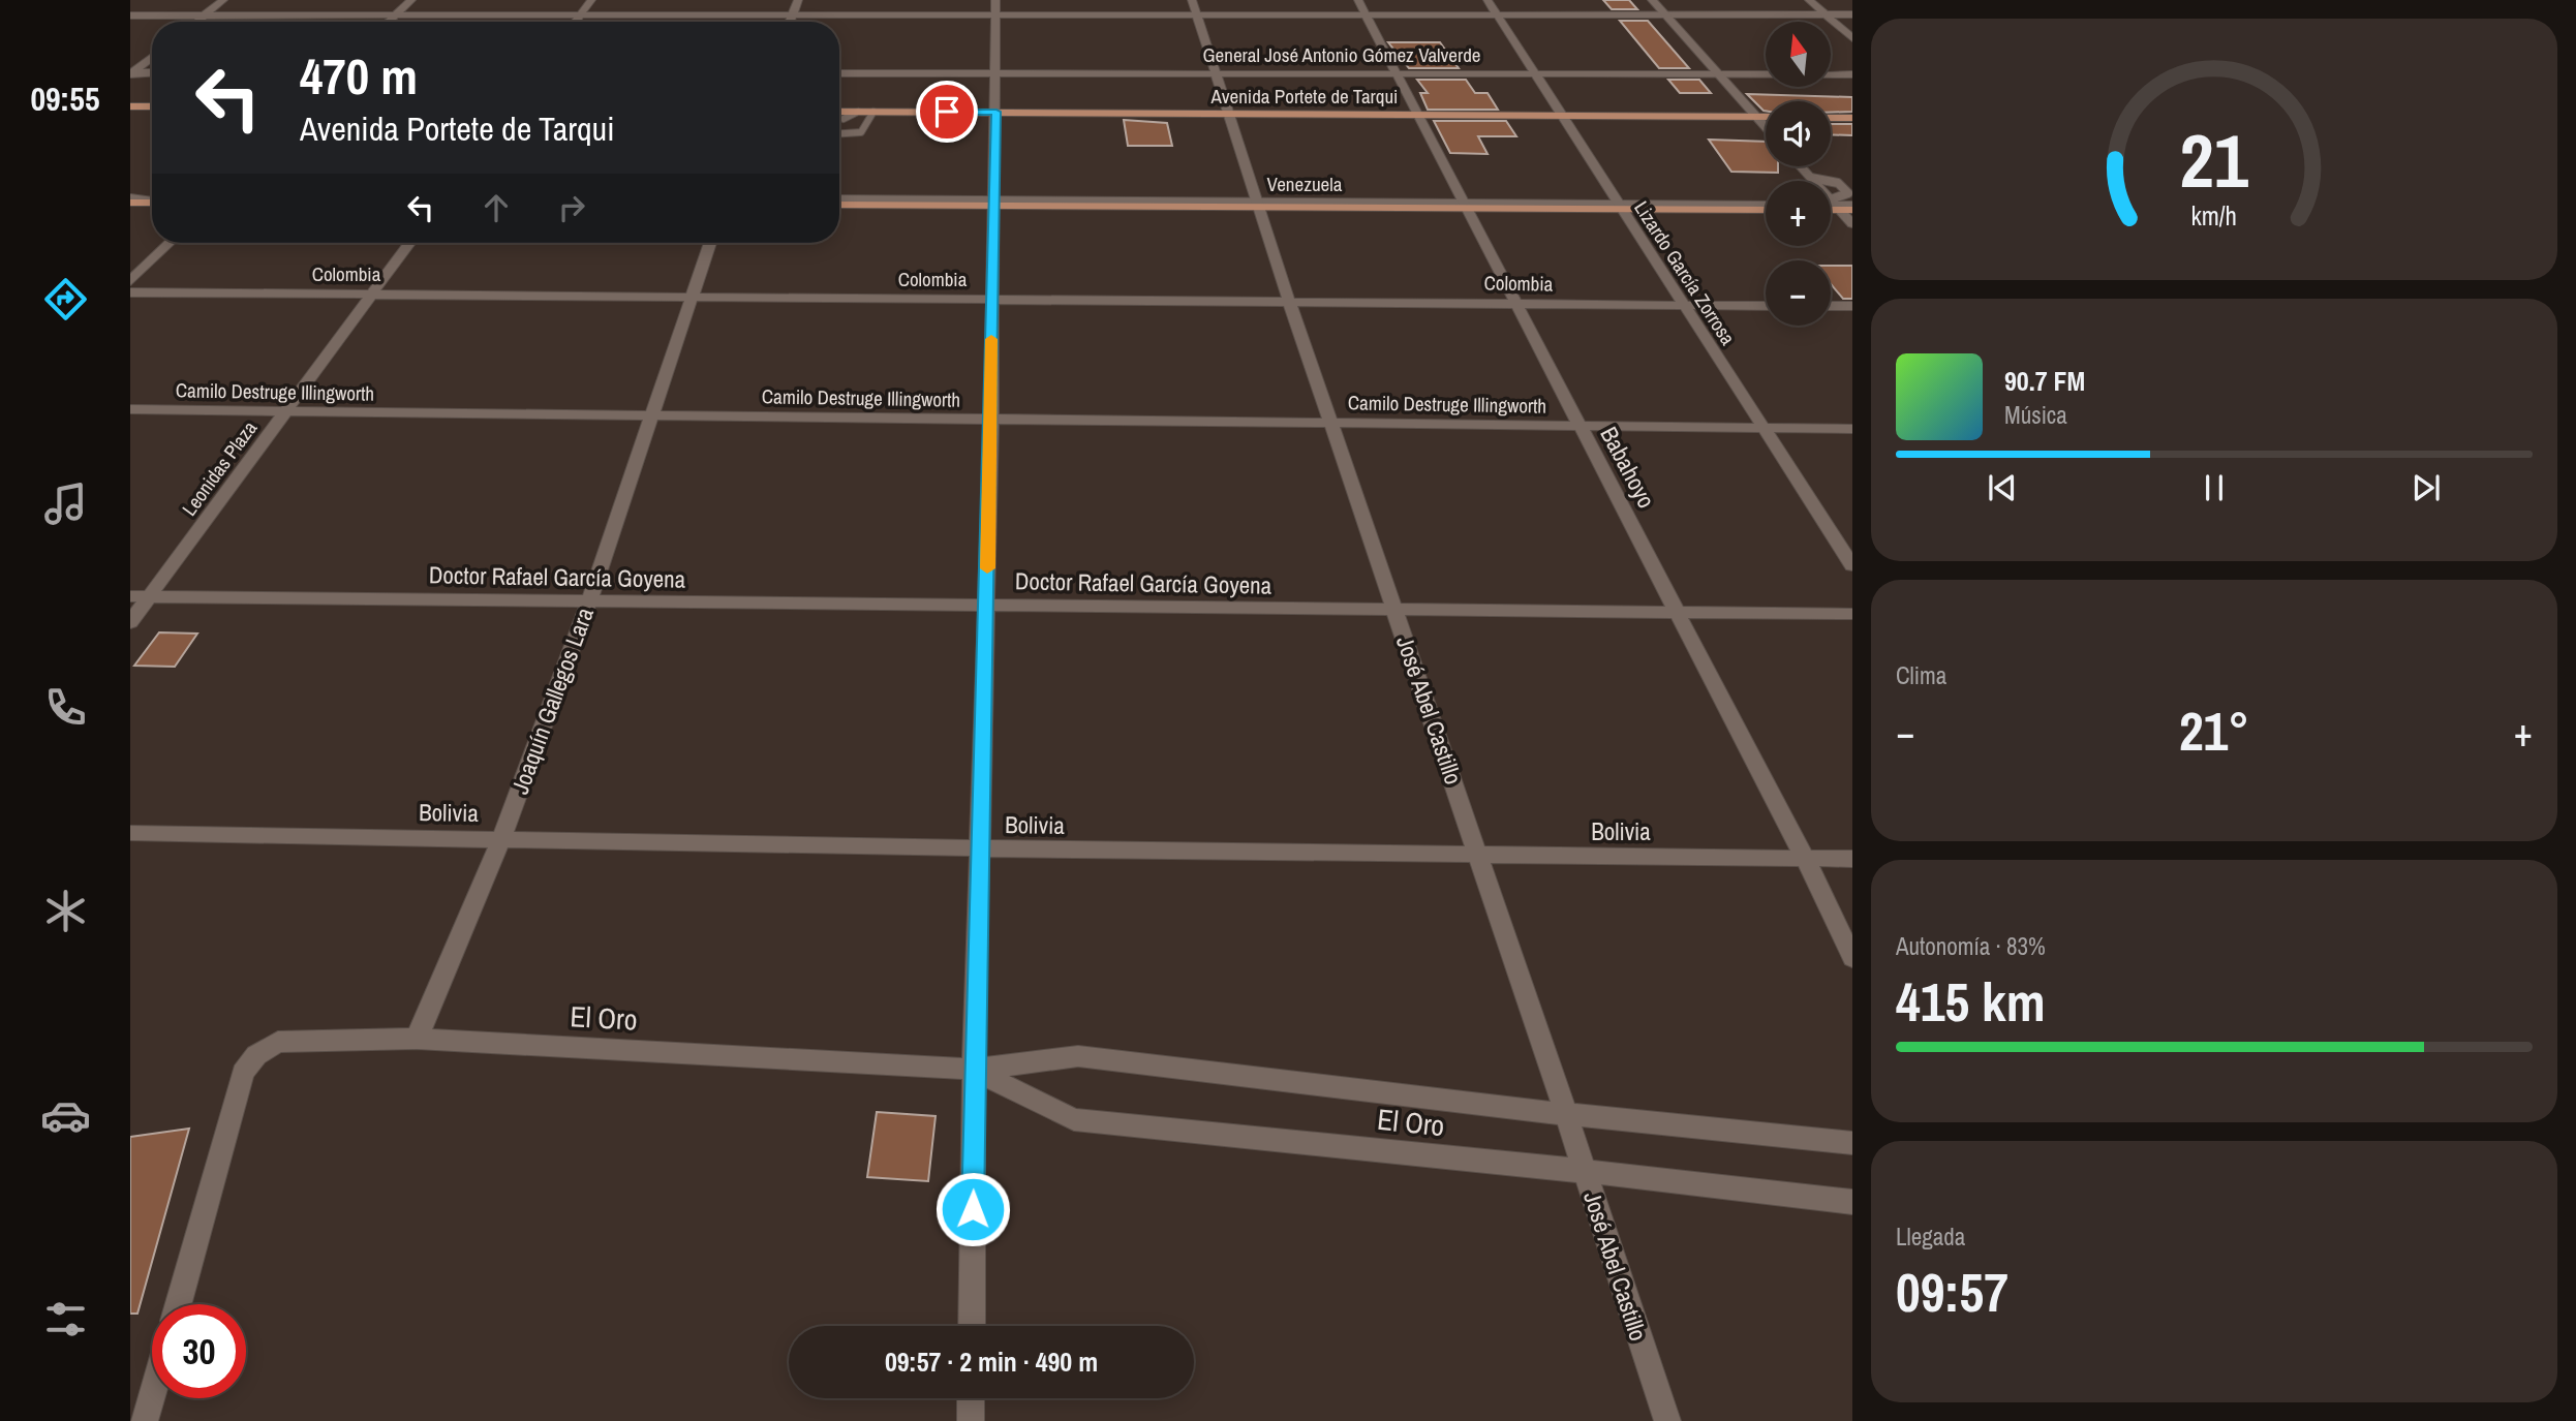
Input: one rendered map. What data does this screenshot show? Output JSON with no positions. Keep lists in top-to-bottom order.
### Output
{
  "streets": {
    "main road": ["Avenida Portete de Tarqui", "Venezuela"],
    "street": [
      "General José Antonio Gómez Valverde",
      "Lizardo García Zorrosa",
      "Colombia",
      "Camilo Destruge Illingworth",
      "Babahoyo",
      "Leonidas Plaza",
      "Doctor Rafael García Goyena",
      "Joaquín Gallegos Lara",
      "José Abel Castillo",
      "Bolivia",
      "El Oro"
    ]
  },
  "crossings": [
    ["General José Antonio Gómez Valverde", "Lizardo García Zorrosa"],
    ["General José Antonio Gómez Valverde", "Babahoyo"],
    ["General José Antonio Gómez Valverde", "José Abel Castillo"],
    ["Avenida Portete de Tarqui", "Lizardo García Zorrosa"],
    ["Avenida Portete de Tarqui", "Babahoyo"],
    ["Avenida Portete de Tarqui", "José Abel Castillo"],
    ["Venezuela", "Lizardo García Zorrosa"],
    ["Venezuela", "Babahoyo"],
    ["Venezuela", "José Abel Castillo"],
    ["Lizardo García Zorrosa", "Colombia"],
    ["Lizardo García Zorrosa", "Camilo Destruge Illingworth"],
    ["Colombia", "Babahoyo"],
    ["Colombia", "Leonidas Plaza"],
    ["Colombia", "Joaquín Gallegos Lara"],
    ["Colombia", "José Abel Castillo"],
    ["Camilo Destruge Illingworth", "Babahoyo"],
    ["Camilo Destruge Illingworth", "Leonidas Plaza"],
    ["Camilo Destruge Illingworth", "Joaquín Gallegos Lara"],
    ["Camilo Destruge Illingworth", "José Abel Castillo"],
    ["Babahoyo", "Doctor Rafael García Goyena"],
    ["Babahoyo", "Bolivia"],
    ["Leonidas Plaza", "Doctor Rafael García Goyena"],
    ["Doctor Rafael García Goyena", "Joaquín Gallegos Lara"],
    ["Doctor Rafael García Goyena", "José Abel Castillo"],
    ["Joaquín Gallegos Lara", "Bolivia"],
    ["Joaquín Gallegos Lara", "El Oro"],
    ["José Abel Castillo", "Bolivia"],
    ["José Abel Castillo", "El Oro"]
  ],
  "north": "top",
  "page": {
    "tabs": "09:55",
    "map_buttons": ["+", "−"],
    "turn": ["470 m", "Avenida Portete de Tarqui"],
    "song": ["90.7 FM", "Música"],
    "tile": [
      "Clima",
      ["Autonomía · 83%", "415 km"],
      ["Llegada", "09:57"]
    ],
    "heat": ["−", "21°", "+"],
    "limit": "30",
    "trip": "09:57 · 2 min · 490 m",
    "gauge": ["21", "km/h"]
  }
}
